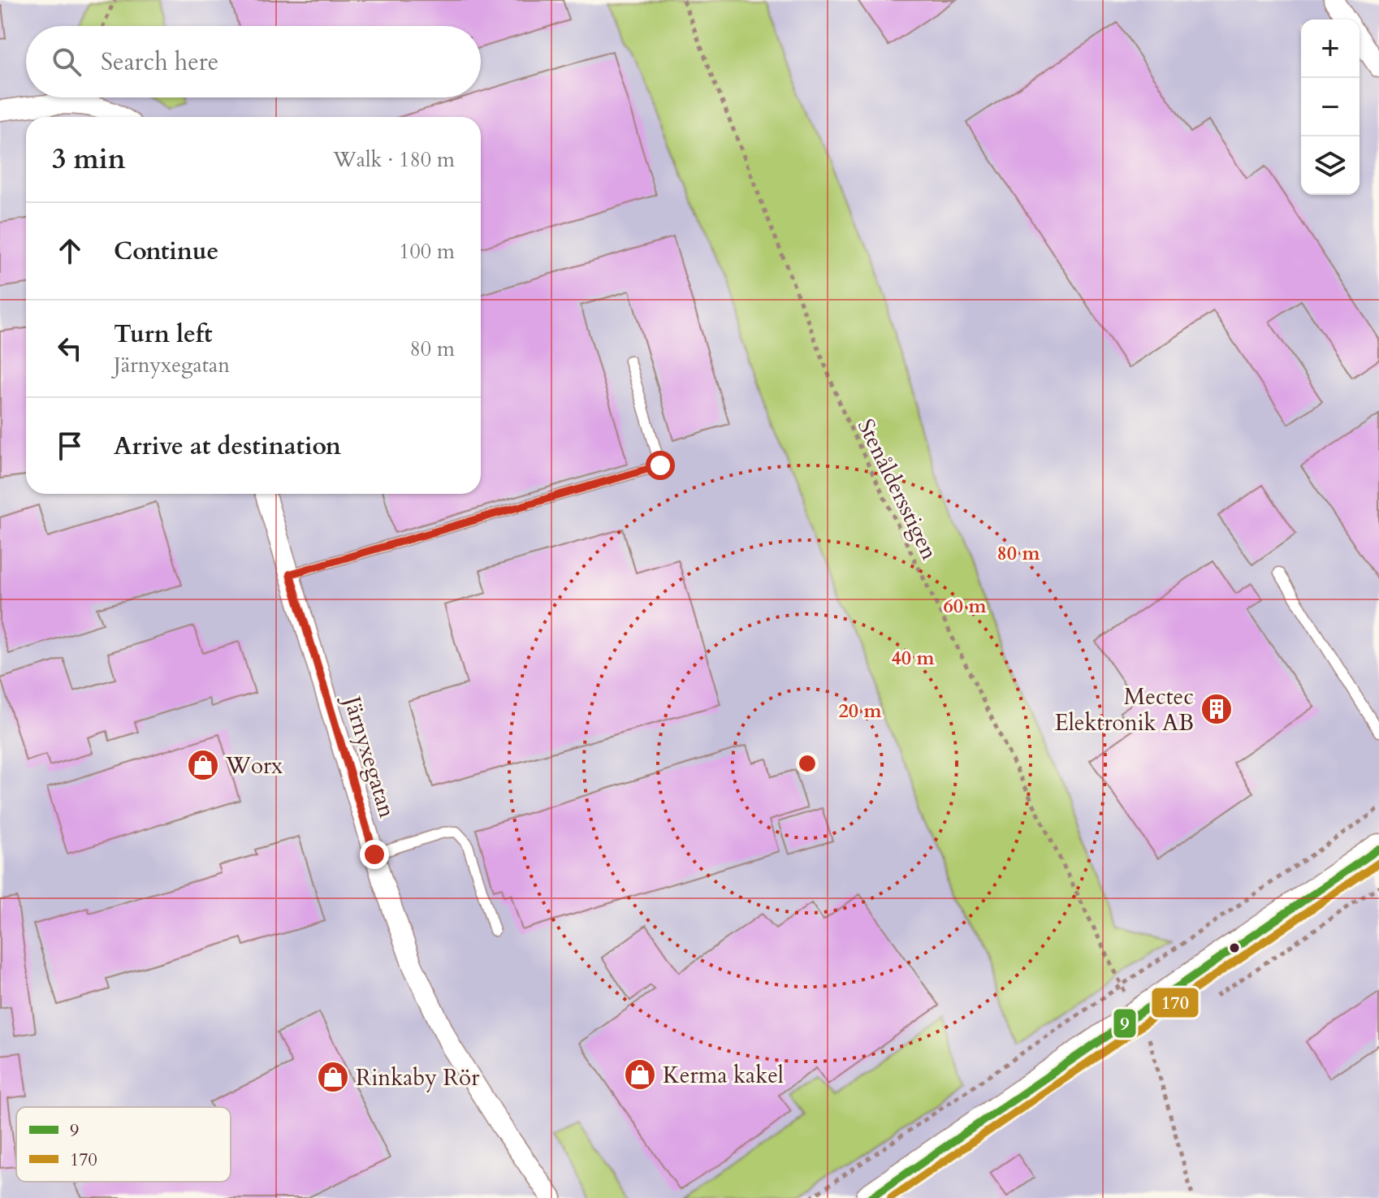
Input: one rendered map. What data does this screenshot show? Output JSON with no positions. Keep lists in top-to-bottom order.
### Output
{
  "streets": {
    "street": ["Järnyxegatan"],
    "path": ["Stenåldersstigen"]
  },
  "places": {
    "building": ["Mectec Elektronik AB"],
    "shop": ["Worx", "Kerma kakel", "Rinkaby Rör"]
  },
  "lines": ["transit line 9", "transit line 170"],
  "legend": ["9", "170"],
  "page": {
    "map_buttons": ["+", "−"],
    "search": "Search here",
    "heading": ["3 min", "Walk · 180 m"],
    "list": [
      ["Continue", "100 m"],
      ["Turn left", "Järnyxegatan", "80 m"],
      "Arrive at destination"
    ]
  },
  "rings": [
    "80 m",
    "60 m",
    "40 m",
    "20 m"
  ]
}
